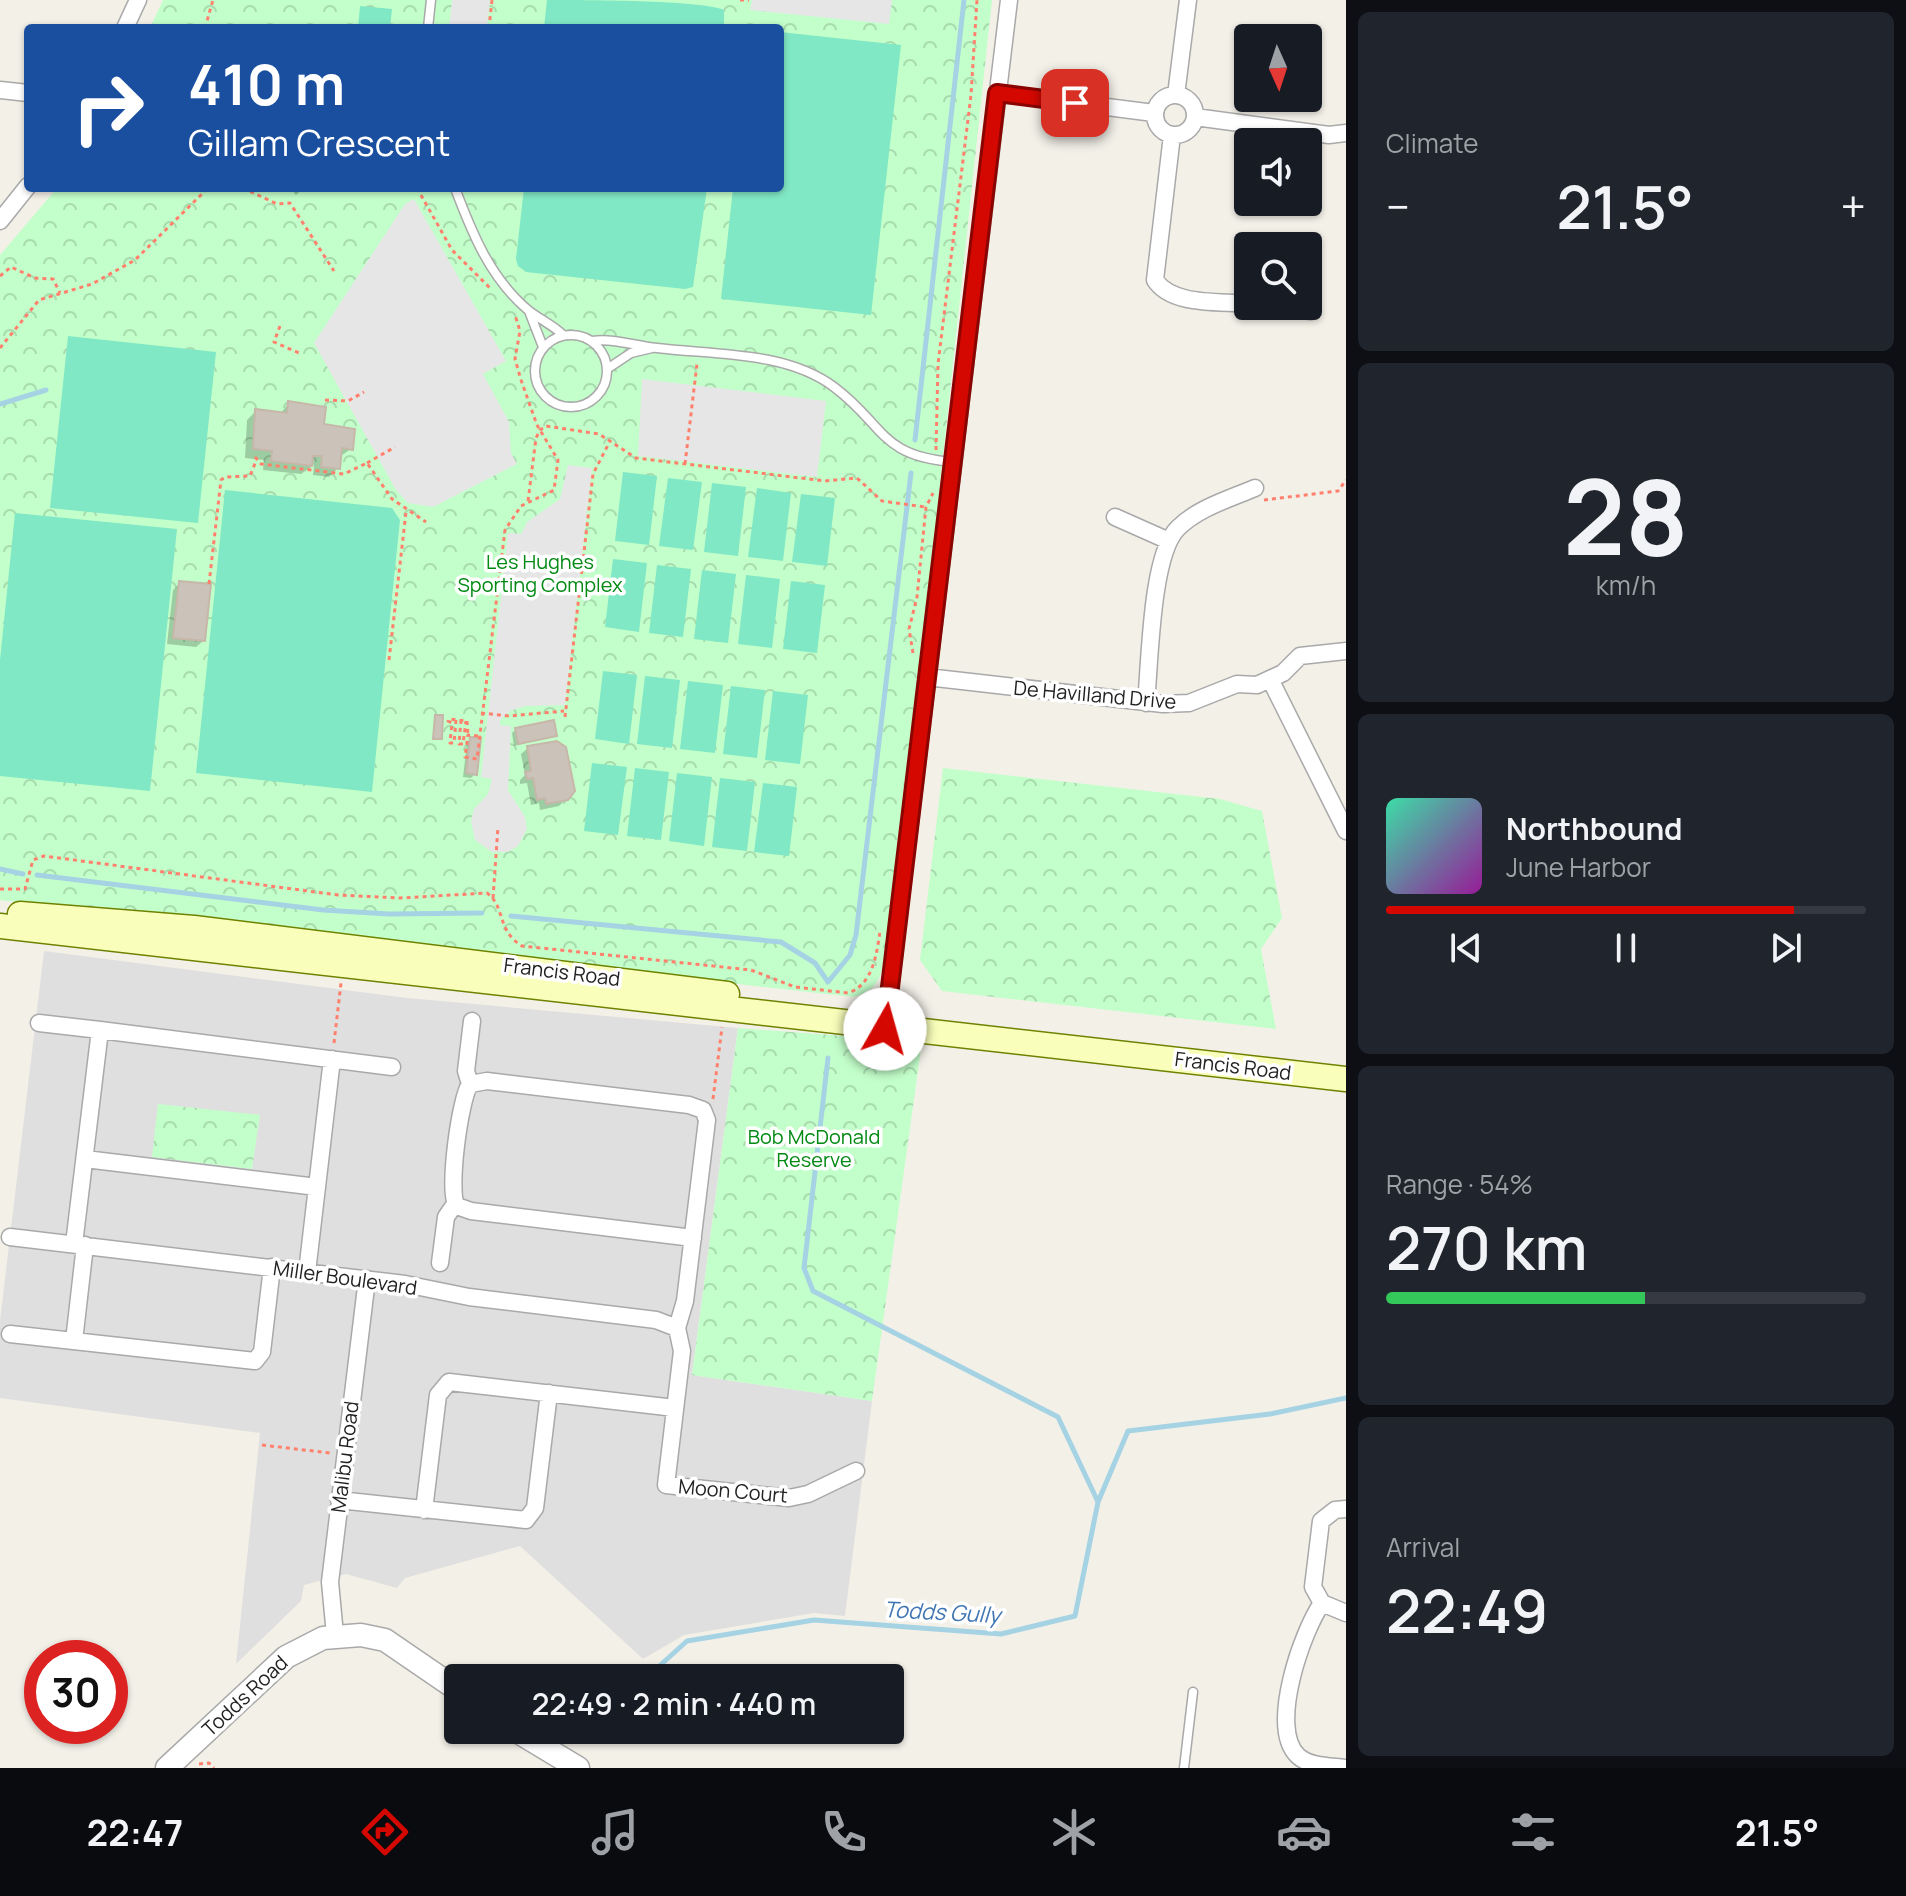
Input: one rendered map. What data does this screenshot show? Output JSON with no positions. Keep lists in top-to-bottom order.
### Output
{
  "streets": {
    "main road": ["Francis Road"],
    "street": [
      "De Havilland Drive",
      "Miller Boulevard",
      "Malibu Road",
      "Moon Court",
      "Todds Road"
    ]
  },
  "crossings": [
    ["Miller Boulevard", "Malibu Road"],
    ["Miller Boulevard", "Moon Court"],
    ["Malibu Road", "Todds Road"]
  ],
  "water": ["Todds Gully"],
  "parks": ["Les Hughes Sporting Complex", "Bob McDonald Reserve"],
  "north": "bottom",
  "page": {
    "tile": [
      "Climate",
      ["28", "km/h"],
      ["Range · 54%", "270 km"],
      ["Arrival", "22:49"]
    ],
    "turn": ["410 m", "Gillam Crescent"],
    "heat": ["−", "21.5°", "+"],
    "song": ["Northbound", "June Harbor"],
    "limit": "30",
    "trip": "22:49 · 2 min · 440 m",
    "tabs": ["22:47", "21.5°"]
  }
}
